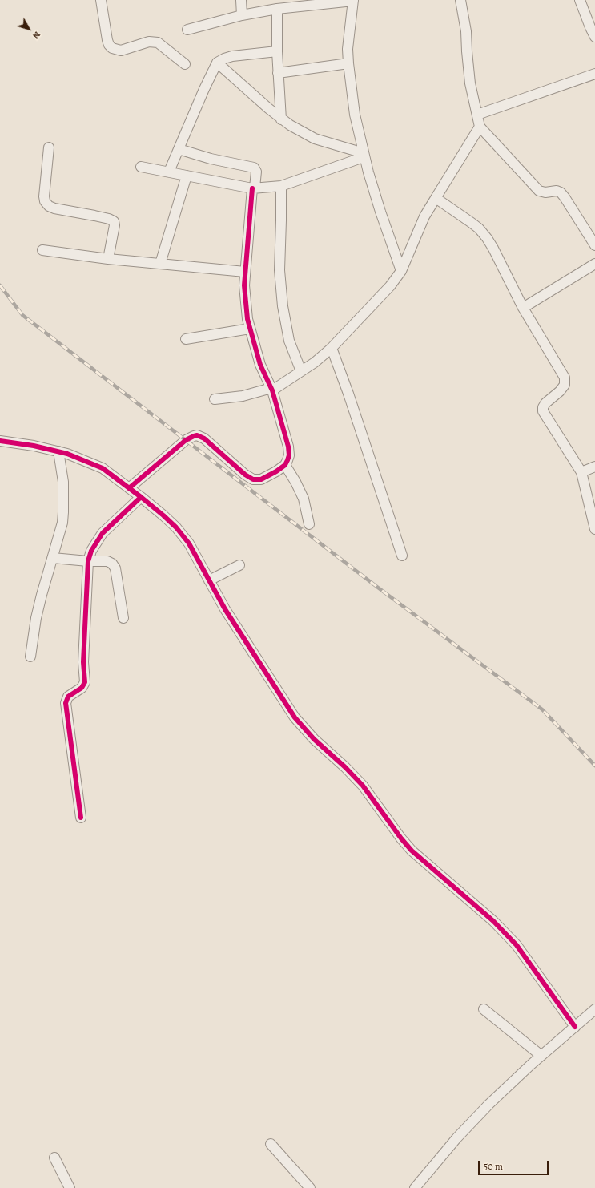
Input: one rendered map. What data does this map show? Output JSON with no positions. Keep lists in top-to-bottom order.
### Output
{
  "scale_bar": "50 m",
  "north": "bottom right"
}
